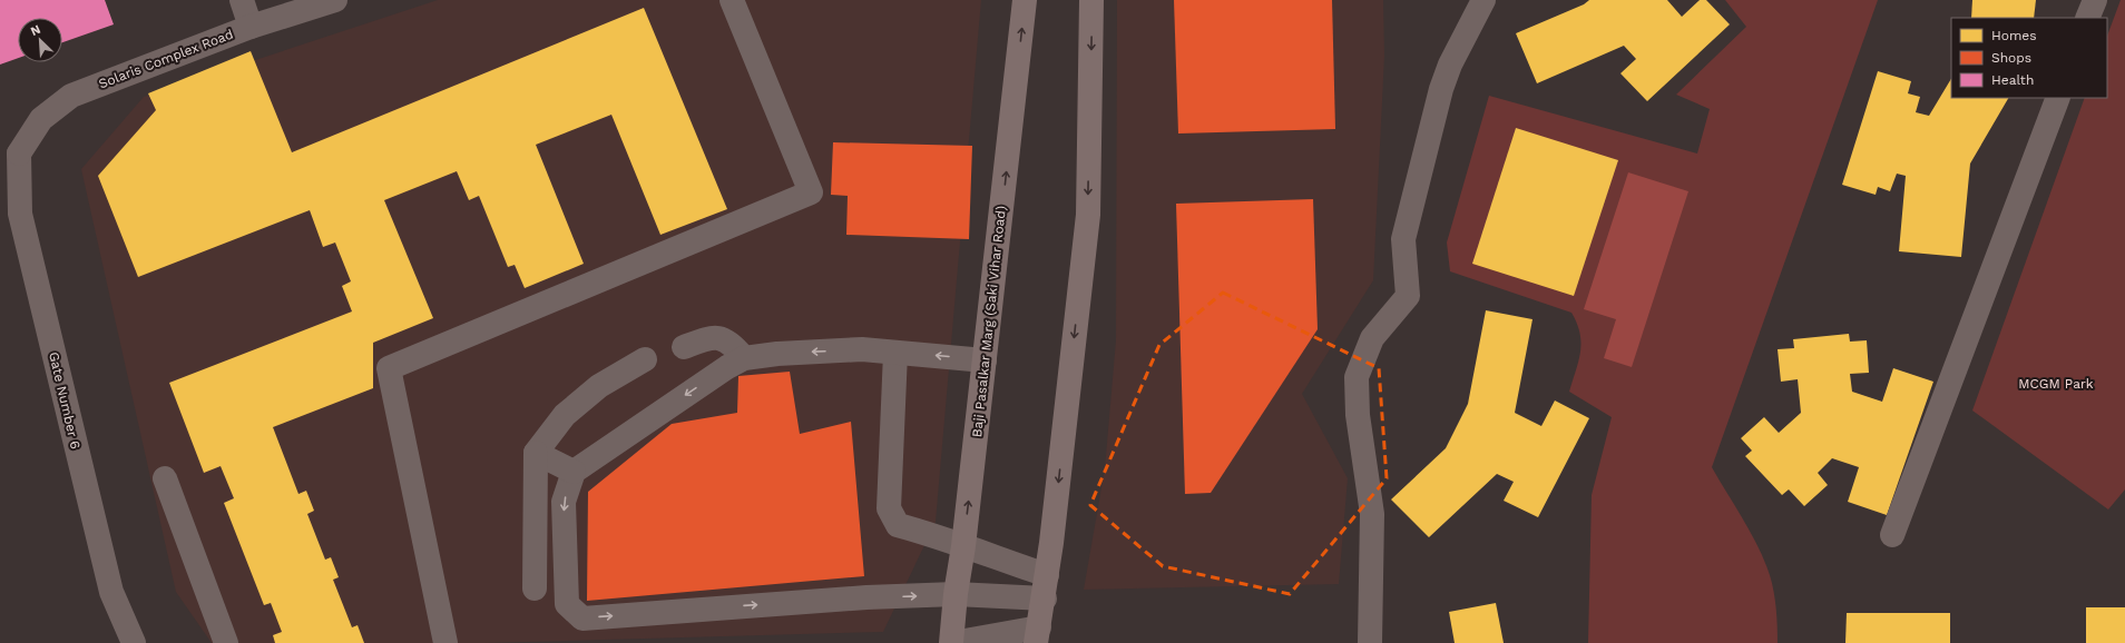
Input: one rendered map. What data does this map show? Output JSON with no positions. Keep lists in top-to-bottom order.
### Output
{
  "streets": {
    "main road": ["Baji Pasalkar Marg (Saki Vihar Road)"],
    "street": ["Solaris Complex Road", "Gate Number 6"]
  },
  "crossings": [
    ["Solaris Complex Road", "Gate Number 6"]
  ],
  "parks": ["MCGM Park"],
  "legend": ["Homes", "Shops", "Health"],
  "north": "top left"
}
